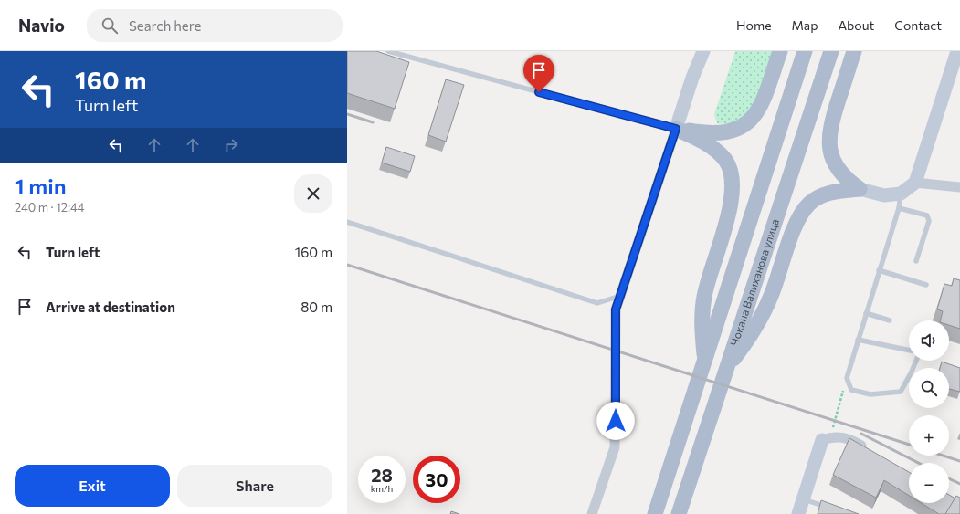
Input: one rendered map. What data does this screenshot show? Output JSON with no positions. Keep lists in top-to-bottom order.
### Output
{
  "streets": {
    "main road": ["Чокана Валиханова улица"]
  },
  "page": {
    "header": "Navio",
    "search": "Search here",
    "nav": [
      "Home",
      "Map",
      "About",
      "Contact"
    ],
    "turn": ["160 m", "Turn left"],
    "heading": ["1 min", "240 m · 12:44"],
    "list": [
      {
        "name": "Turn left",
        "value": "160 m"
      },
      {
        "name": "Arrive at destination",
        "value": "80 m"
      }
    ],
    "map_buttons": ["+", "−"],
    "speed": "28 km/h",
    "limit": "30",
    "buttons": ["Exit", "Share"]
  }
}
